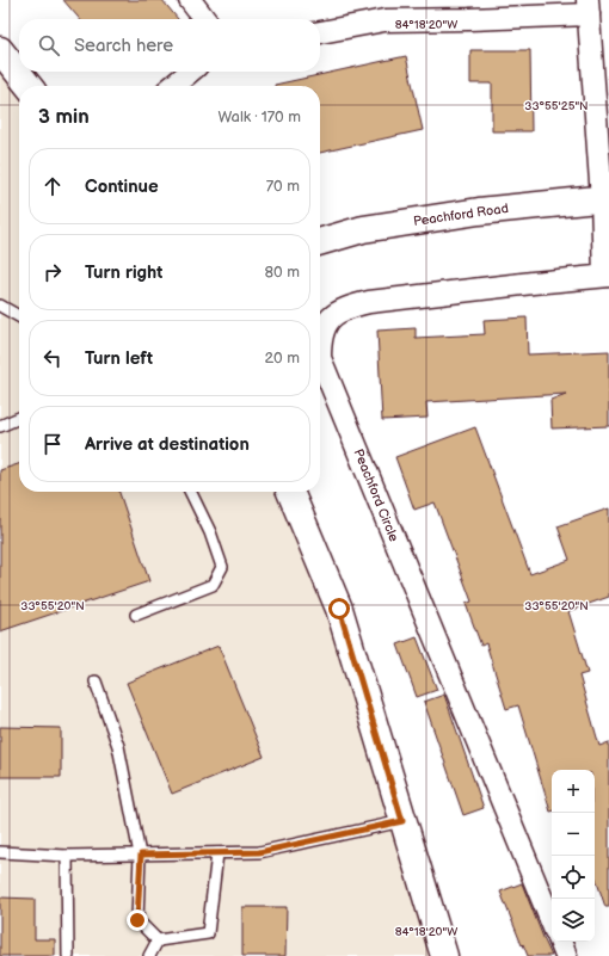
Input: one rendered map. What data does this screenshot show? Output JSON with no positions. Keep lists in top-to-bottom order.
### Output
{
  "streets": {
    "street": ["Peachford Road", "Peachford Circle"]
  },
  "crossings": [
    ["Peachford Road", "Peachford Circle"]
  ],
  "page": {
    "search": "Search here",
    "heading": ["3 min", "Walk · 170 m"],
    "list": [
      ["Continue", "70 m"],
      ["Turn right", "80 m"],
      ["Turn left", "20 m"],
      "Arrive at destination"
    ],
    "map_buttons": ["+", "−"]
  },
  "coordinates": ["84°18'20\"W", "33°55'25\"N", "33°55'20\"N"]
}
